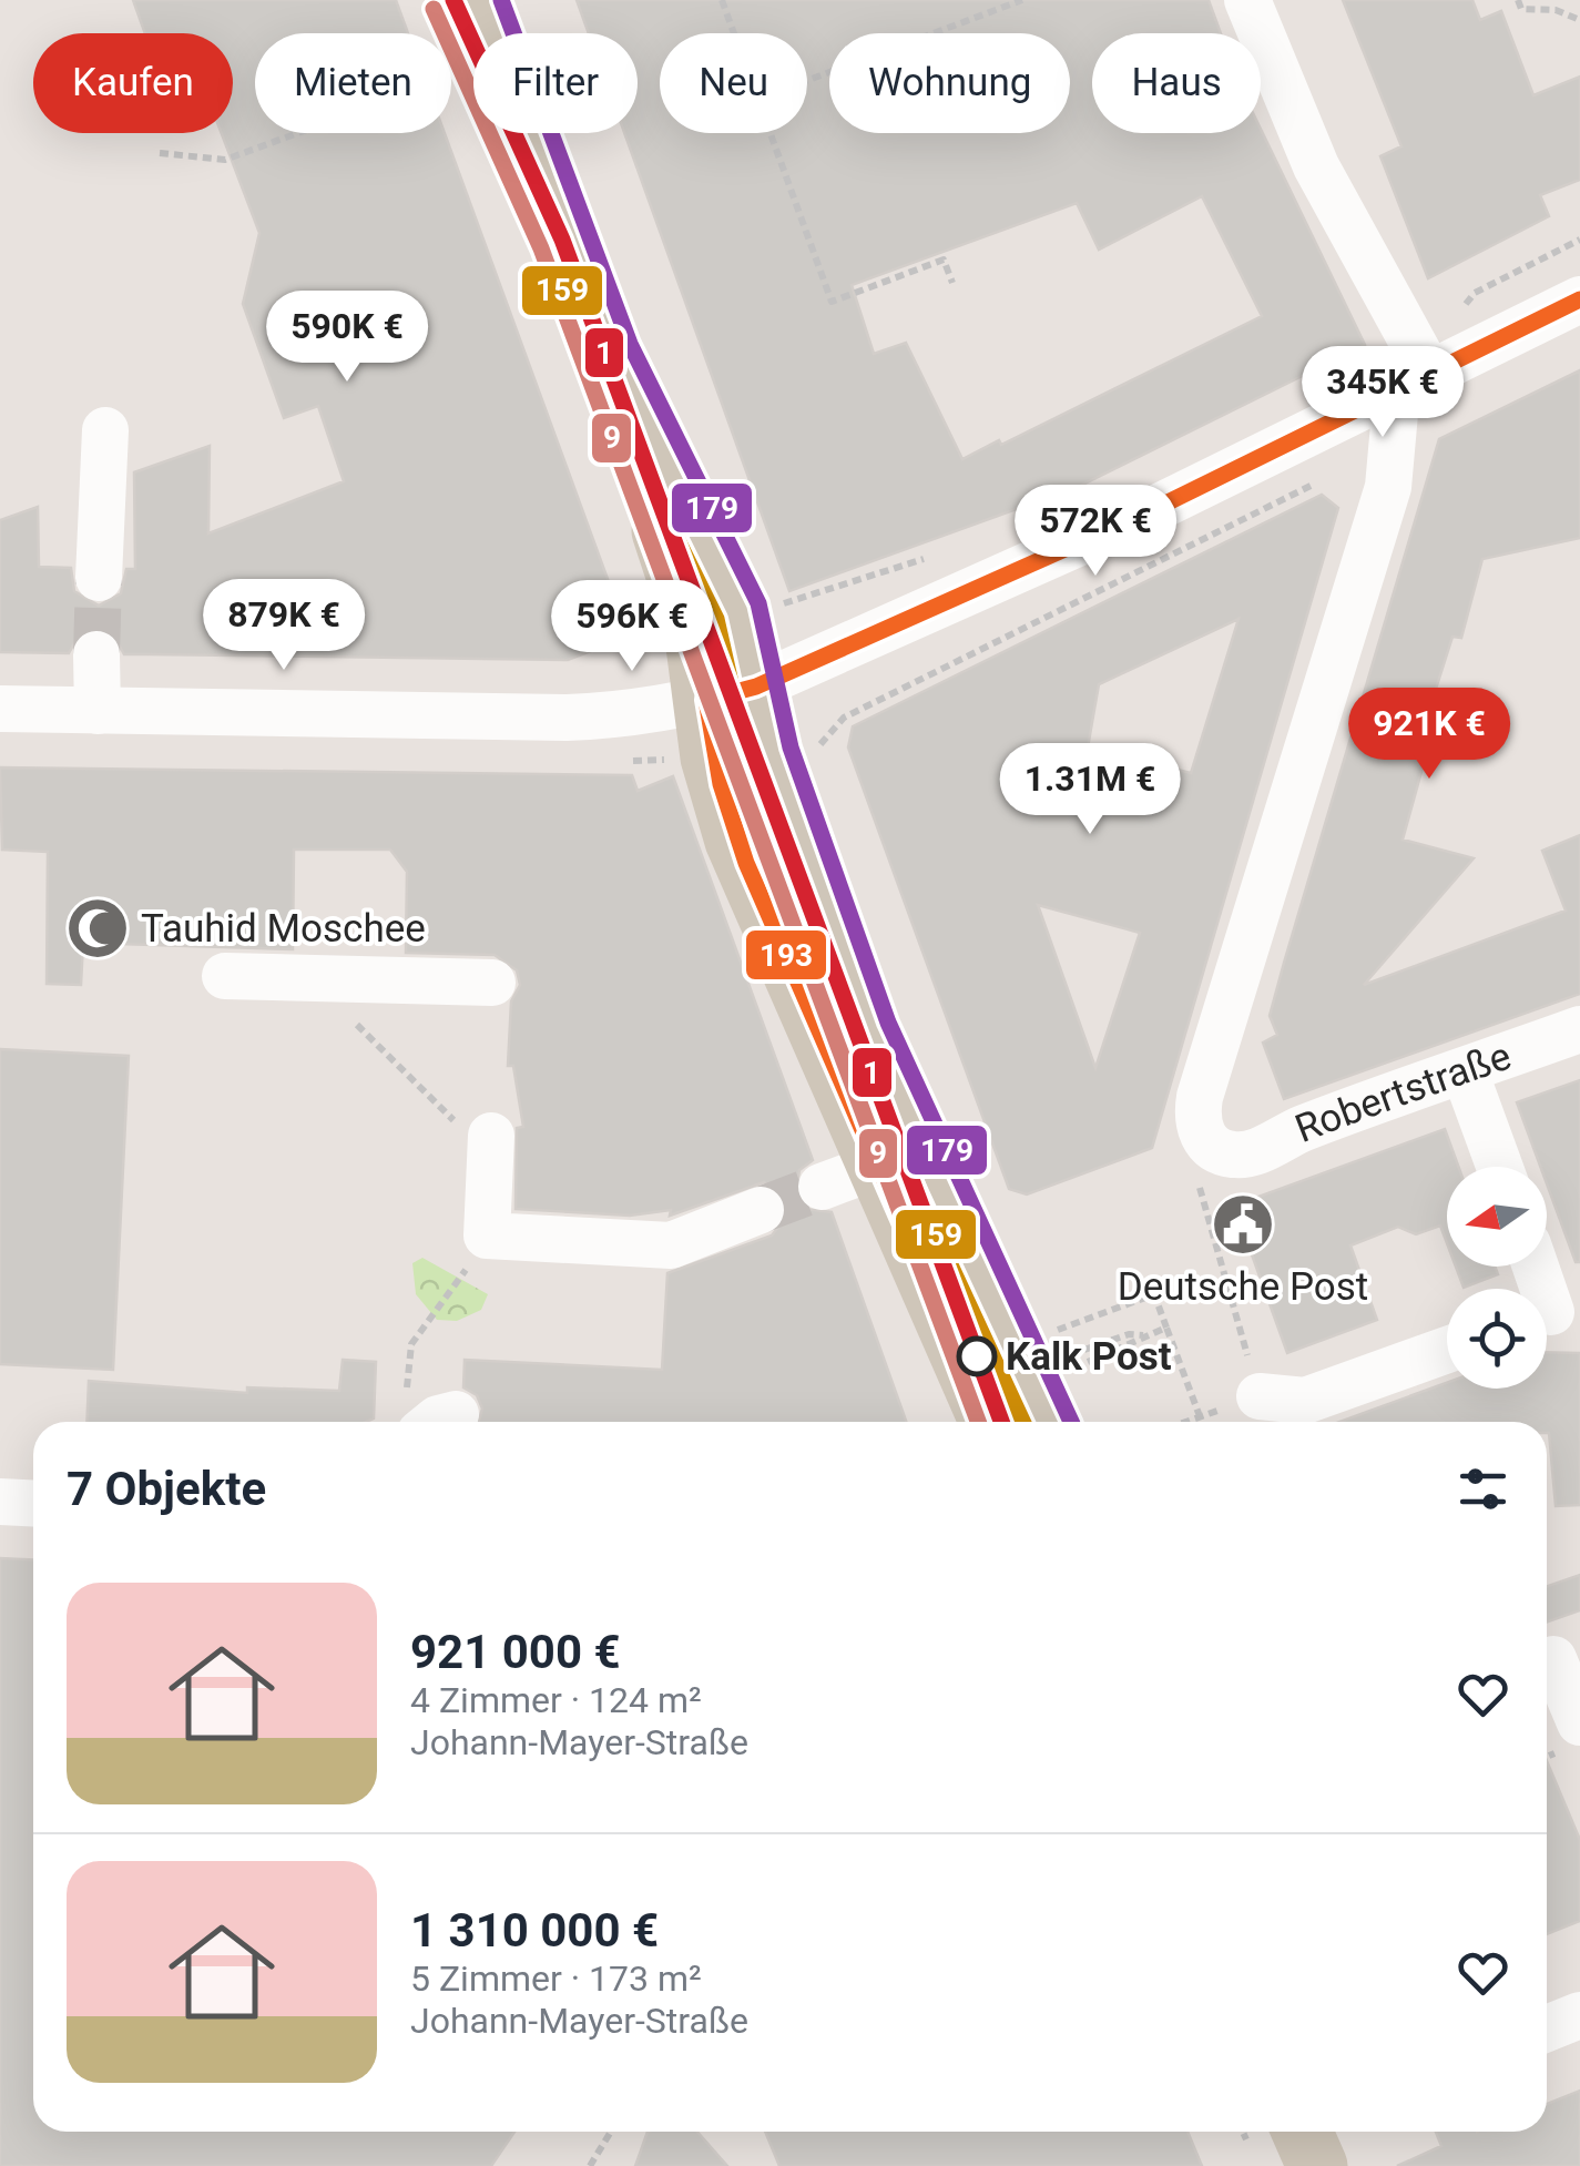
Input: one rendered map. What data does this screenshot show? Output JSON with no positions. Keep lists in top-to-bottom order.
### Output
{
  "streets": {
    "street": ["Robertstraße"]
  },
  "places": {
    "mosque": ["Tauhid Moschee"],
    "public building": ["Deutsche Post"],
    "other": ["Kalk Post"]
  },
  "lines": [
    "tram line 1",
    "transit line 179",
    "transit line 159",
    "transit line 9",
    "transit line 193"
  ],
  "north": "left",
  "page": {
    "chip": [
      "Kaufen",
      "Mieten",
      "Filter",
      "Neu",
      "Wohnung",
      "Haus"
    ],
    "price": [
      "590K €",
      "345K €",
      "572K €",
      "879K €",
      "596K €",
      "921K €",
      "1.31M €"
    ],
    "heading": "7 Objekte",
    "list": [
      {
        "name": "921 000 €",
        "note": "4 Zimmer · 124 m² · Johann-Mayer-Straße"
      },
      {
        "name": "1 310 000 €",
        "note": "5 Zimmer · 173 m² · Johann-Mayer-Straße"
      }
    ]
  }
}
